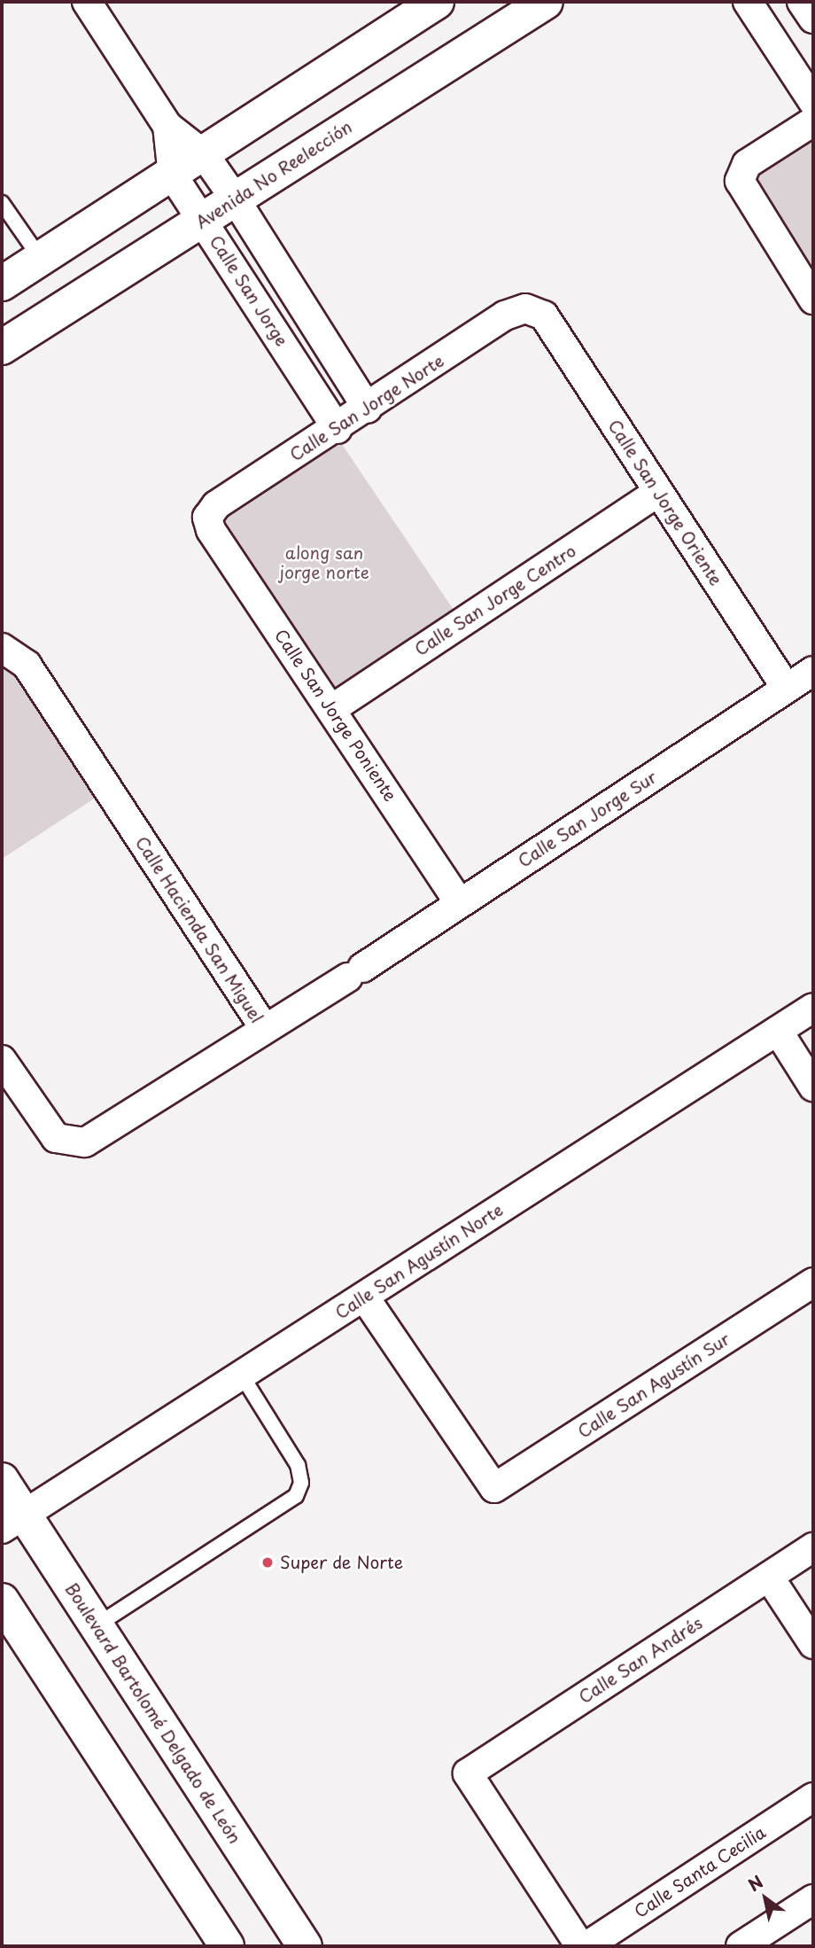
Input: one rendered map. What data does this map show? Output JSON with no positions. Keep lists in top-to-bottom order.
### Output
{
  "streets": {
    "main road": ["Avenida No Reelección", "Boulevard Bartolomé Delgado de León"],
    "street": [
      "Calle San Jorge",
      "Calle San Jorge Norte",
      "Calle San Jorge Oriente",
      "Calle San Jorge Centro",
      "Calle San Jorge Poniente",
      "Calle San Jorge Sur",
      "Calle Hacienda San Miguel",
      "Calle San Agustín Norte",
      "Calle San Agustín Sur",
      "Calle San Andrés",
      "Calle Santa Cecilia"
    ]
  },
  "crossings": [
    ["Avenida No Reelección", "Calle San Jorge"],
    ["Calle San Jorge", "Calle San Jorge Norte"],
    ["Calle San Jorge Norte", "Calle San Jorge Oriente"],
    ["Calle San Jorge Norte", "Calle San Jorge Poniente"],
    ["Calle San Jorge Oriente", "Calle San Jorge Centro"],
    ["Calle San Jorge Oriente", "Calle San Jorge Sur"],
    ["Calle San Jorge Centro", "Calle San Jorge Poniente"],
    ["Calle San Jorge Poniente", "Calle San Jorge Sur"],
    ["Calle San Jorge Sur", "Calle Hacienda San Miguel"],
    ["Calle San Agustín Norte", "Calle San Agustín Sur"],
    ["Calle San Agustín Norte", "Boulevard Bartolomé Delgado de León"]
  ],
  "parks": ["along san jorge norte"],
  "places": ["Super de Norte"],
  "north": "top left"
}
